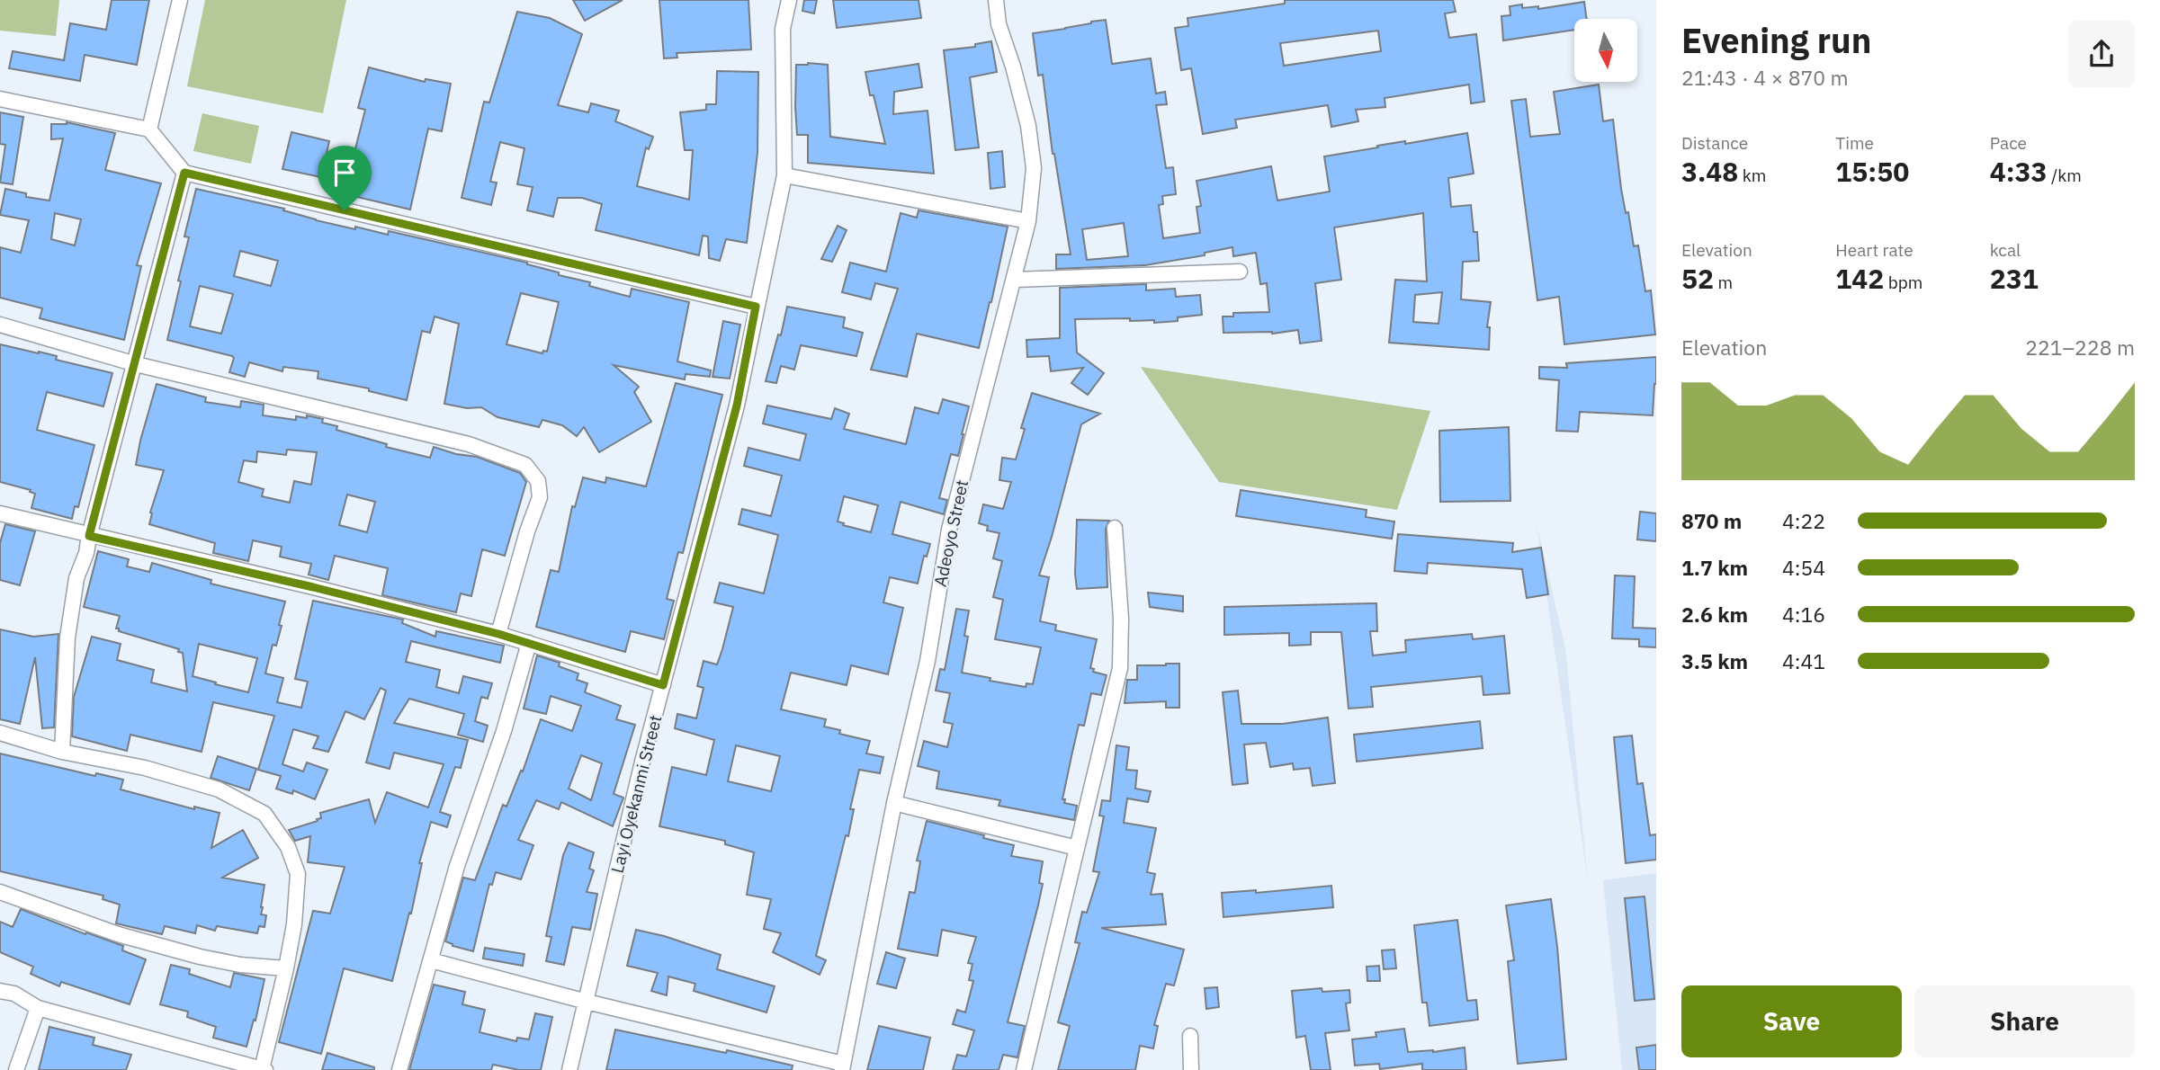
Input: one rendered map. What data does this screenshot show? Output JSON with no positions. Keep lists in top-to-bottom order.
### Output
{
  "streets": {
    "street": ["Adeoyo Street", "Layi Oyekanmi Street"]
  },
  "north": "bottom",
  "page": {
    "heading": ["Evening run", "21:43 · 4 × 870 m"],
    "stats": [
      ["Distance", "3.48 km"],
      ["Time", "15:50"],
      ["Pace", "4:33 /km"],
      ["Elevation", "52 m"],
      ["Heart rate", "142 bpm"],
      ["kcal", "231"]
    ],
    "chart": ["Elevation", "221–228 m"],
    "list": [
      {
        "name": "870 m",
        "note": "4:22"
      },
      {
        "name": "1.7 km",
        "note": "4:54"
      },
      {
        "name": "2.6 km",
        "note": "4:16"
      },
      {
        "name": "3.5 km",
        "note": "4:41"
      }
    ],
    "buttons": ["Save", "Share"]
  }
}
